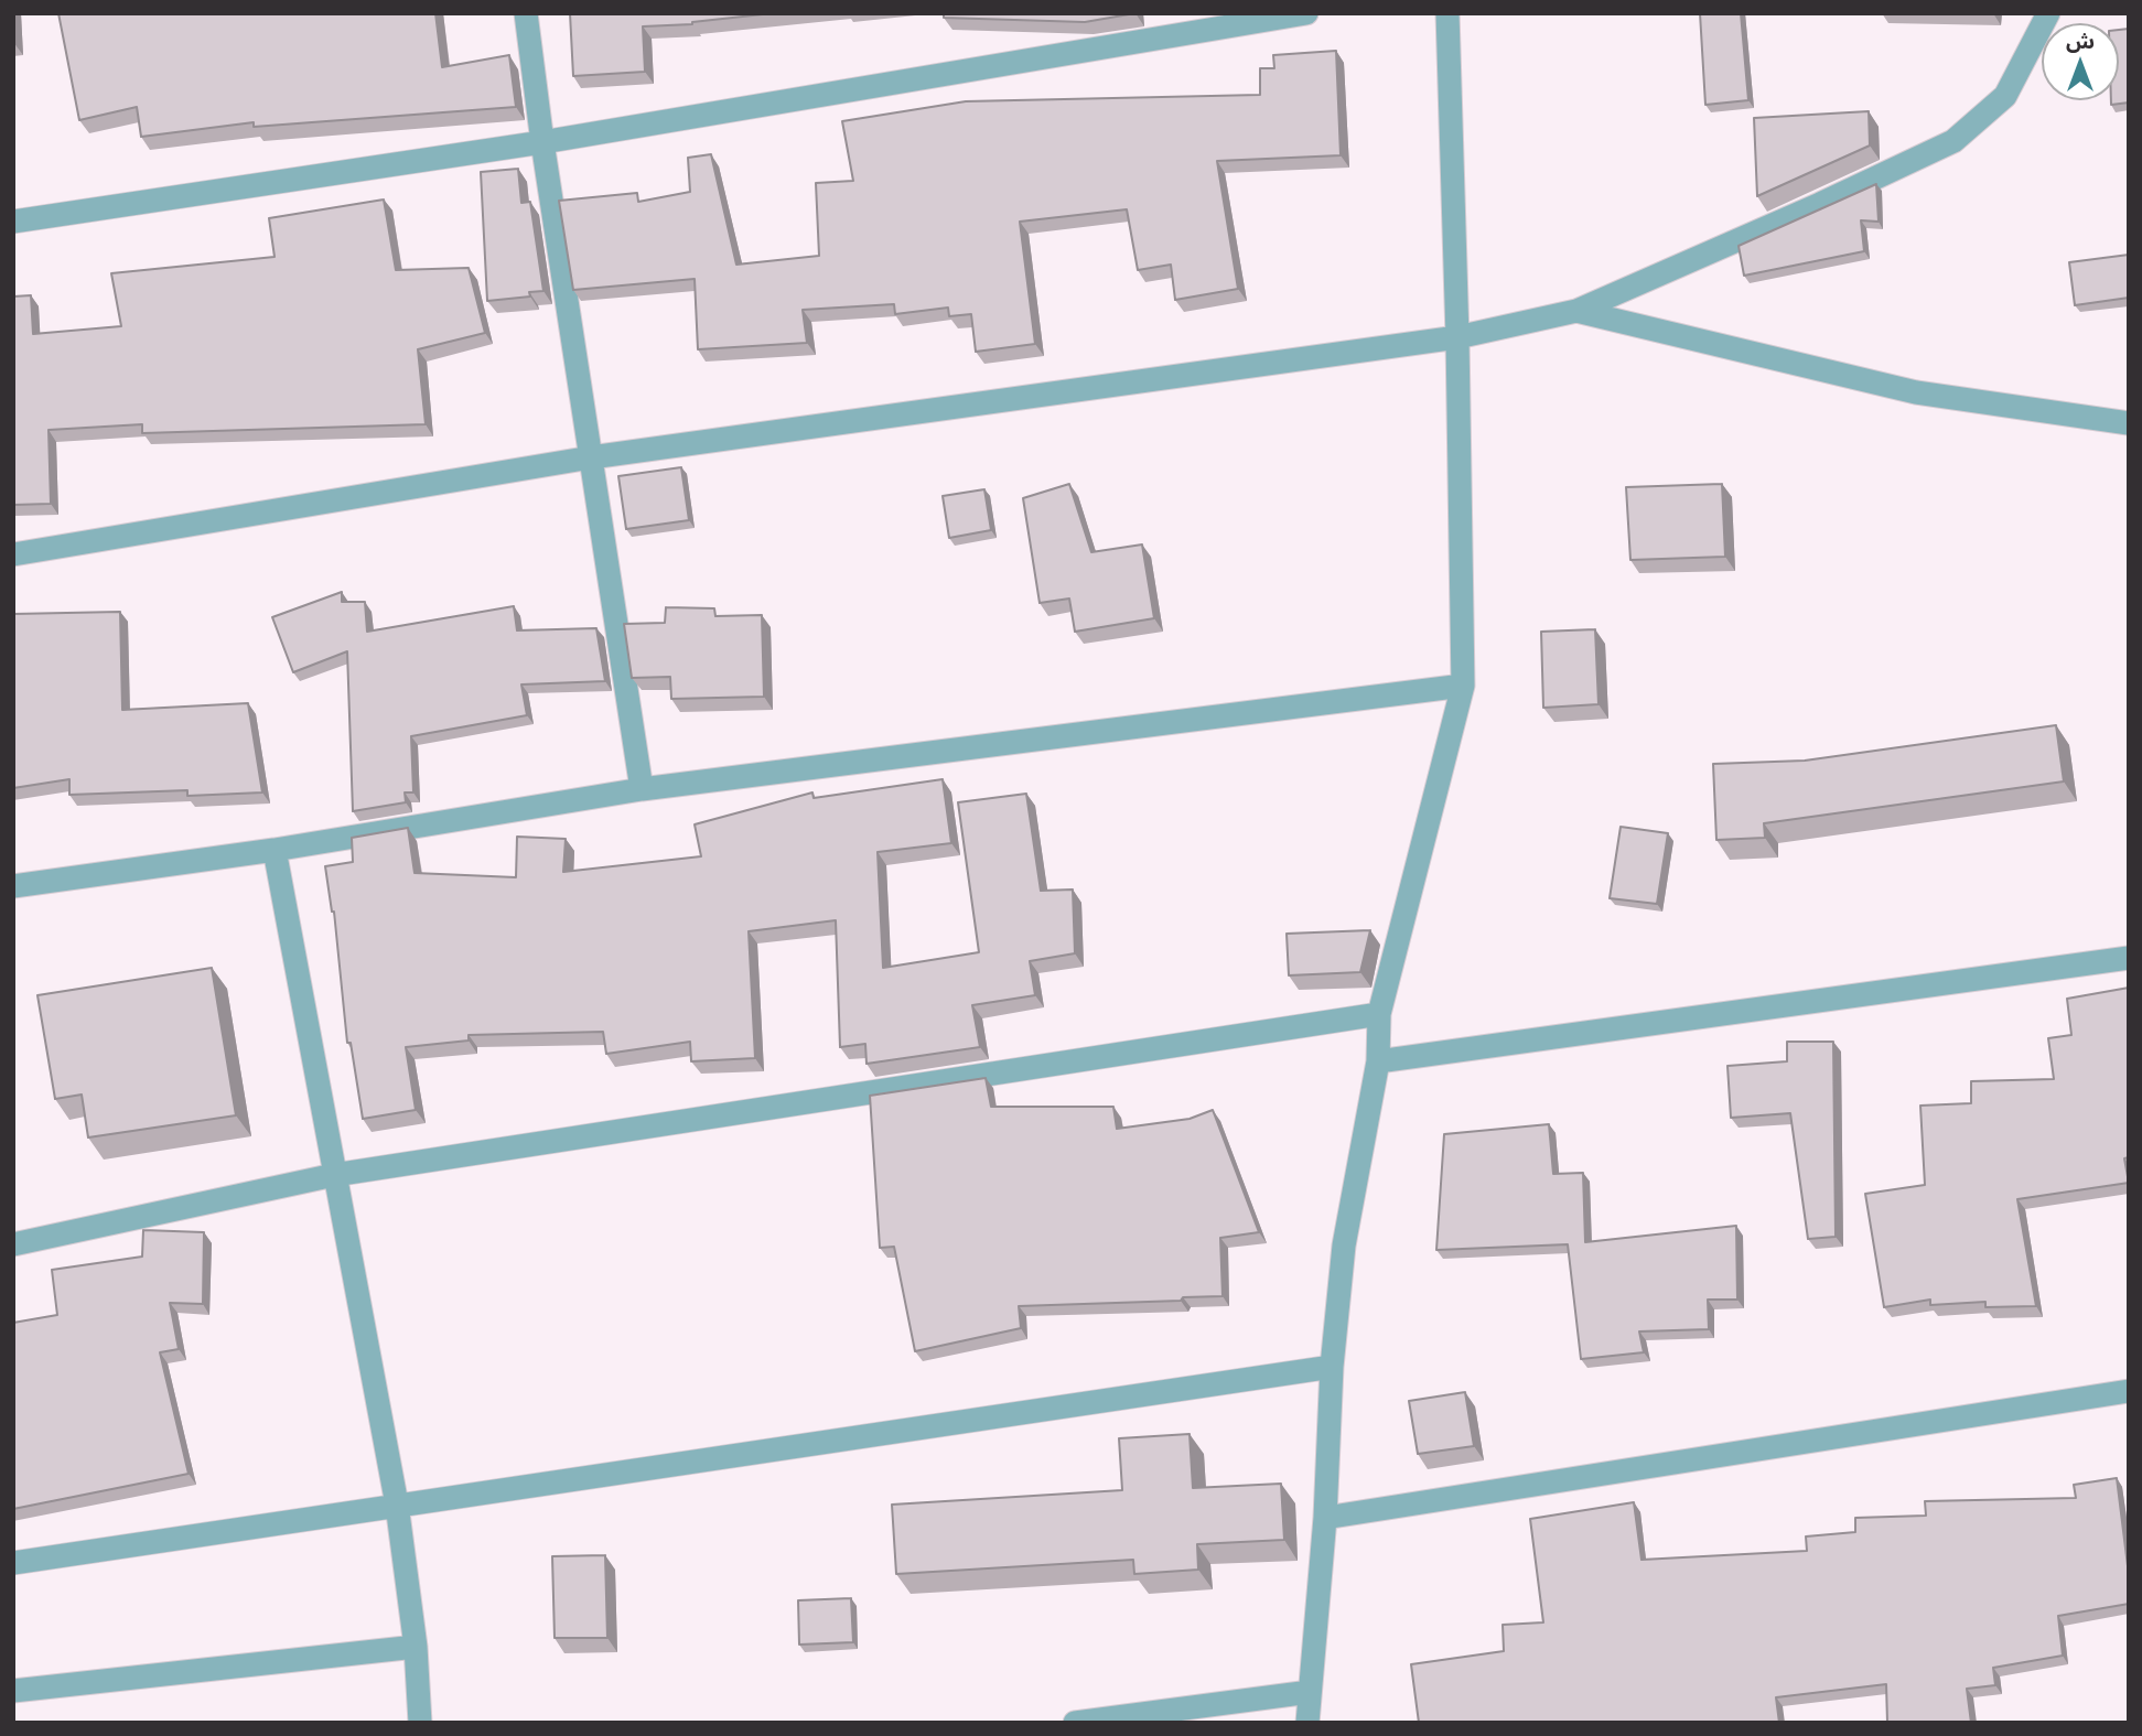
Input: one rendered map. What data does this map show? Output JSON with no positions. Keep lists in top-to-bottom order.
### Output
{
  "north": "top"
}
